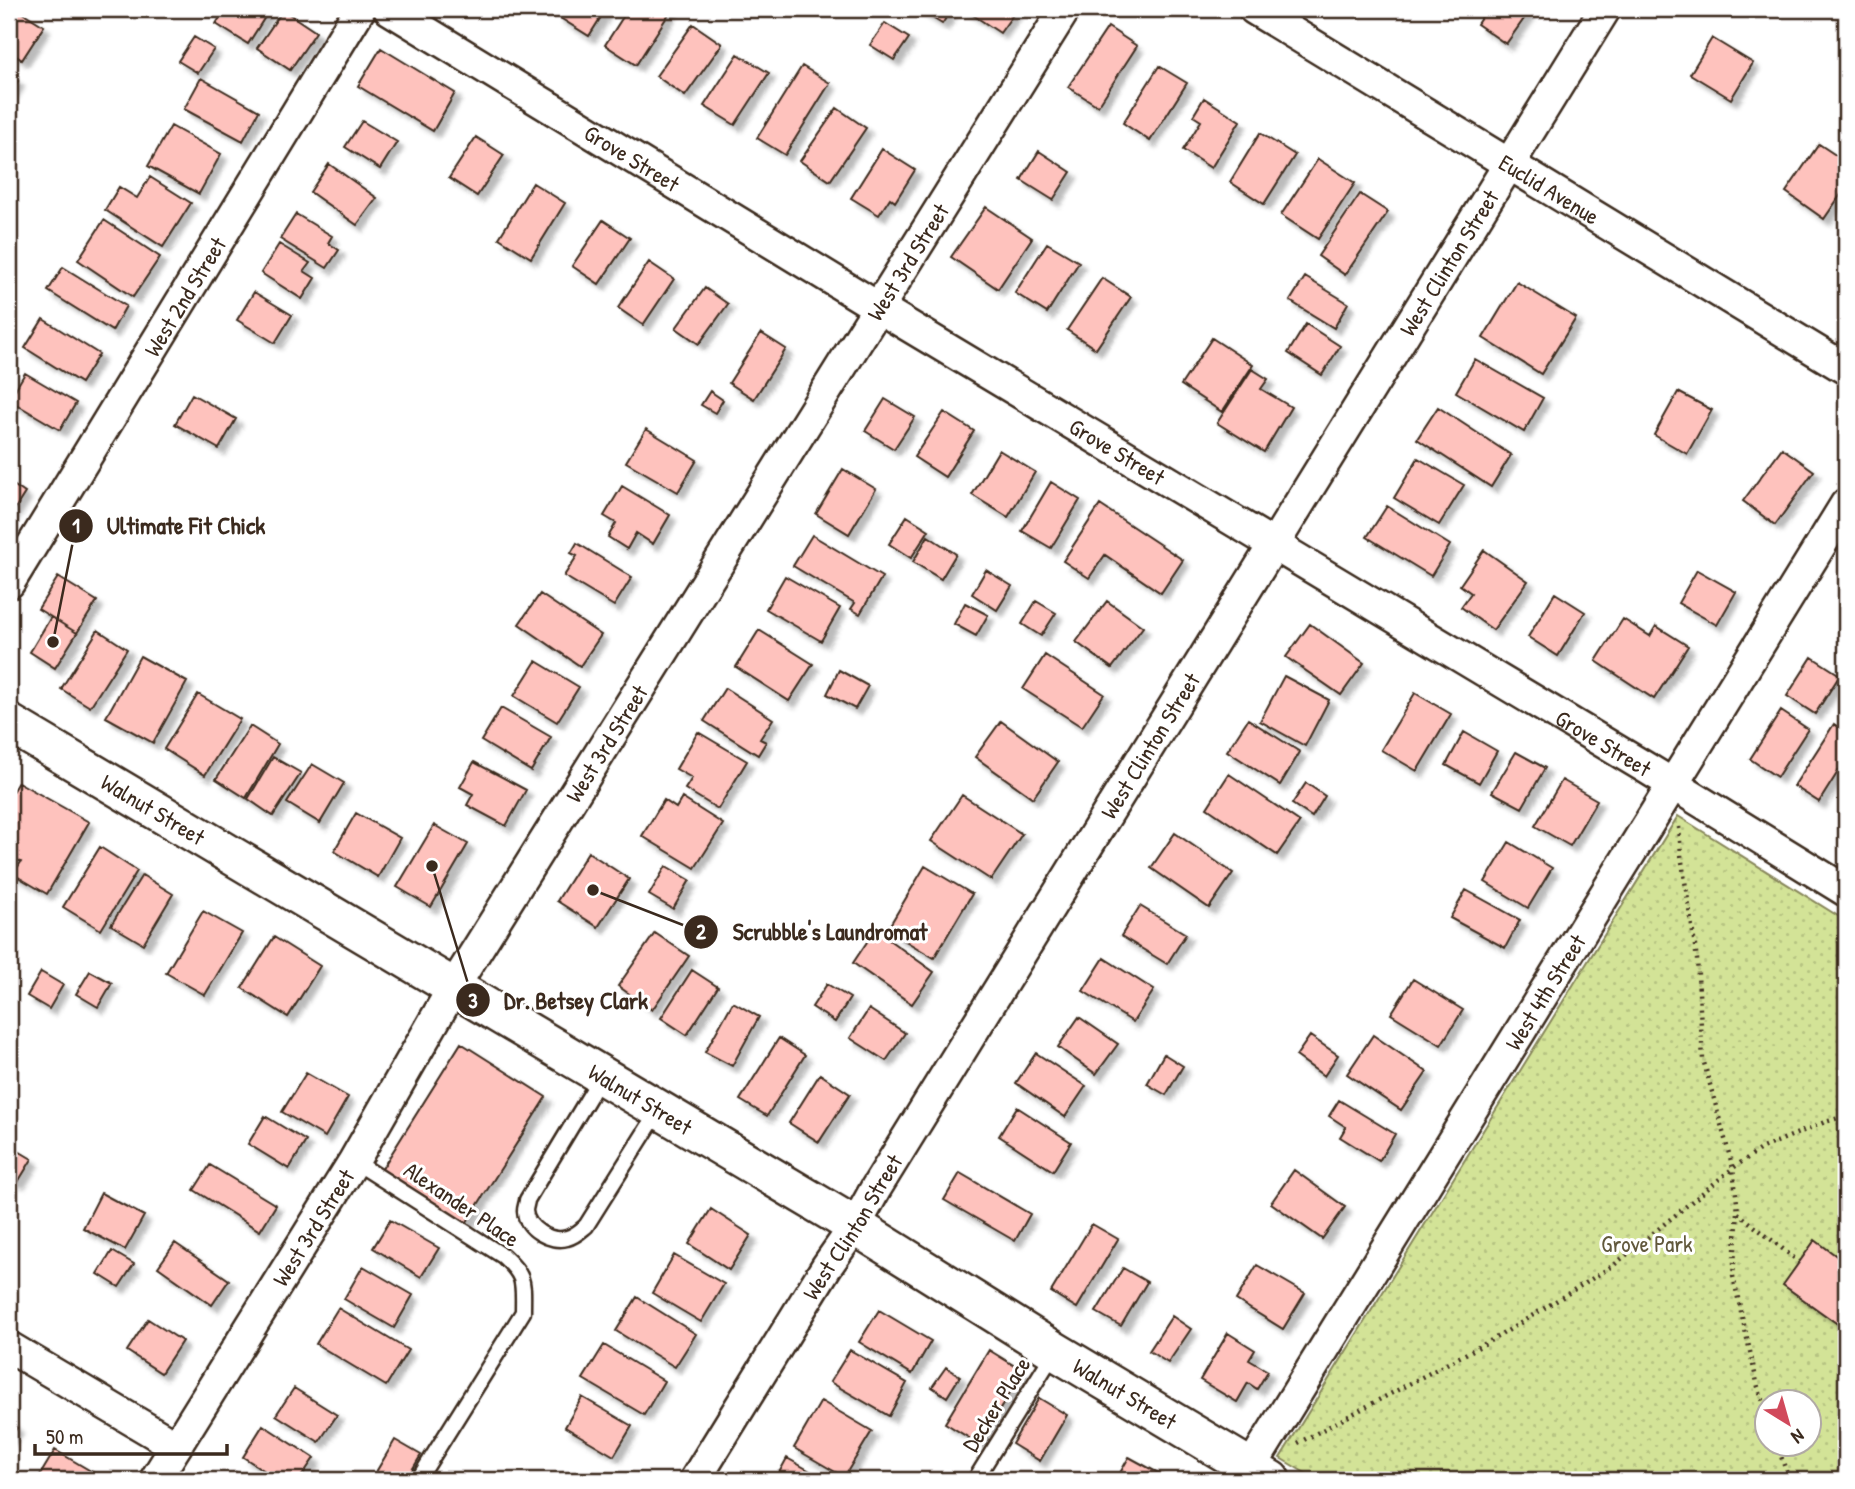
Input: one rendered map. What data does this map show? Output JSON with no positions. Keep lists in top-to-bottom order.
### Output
{
  "streets": {
    "street": [
      "Grove Street",
      "Euclid Avenue",
      "West 3rd Street",
      "West Clinton Street",
      "West 2nd Street",
      "Walnut Street",
      "West 4th Street"
    ],
    "lane": ["Alexander Place", "Decker Place"]
  },
  "crossings": [
    ["Grove Street", "West 3rd Street"],
    ["Grove Street", "West Clinton Street"],
    ["Grove Street", "West 4th Street"],
    ["Euclid Avenue", "West Clinton Street"],
    ["West 3rd Street", "Walnut Street"],
    ["West 3rd Street", "Alexander Place"],
    ["West Clinton Street", "Walnut Street"],
    ["Walnut Street", "West 4th Street"],
    ["Walnut Street", "Decker Place"]
  ],
  "parks": ["Grove Park"],
  "places": ["Ultimate Fit Chick", "Dr. Betsey Clark", "Scrubble's Laundromat"],
  "scale_bar": "50 m",
  "north": "bottom right"
}
